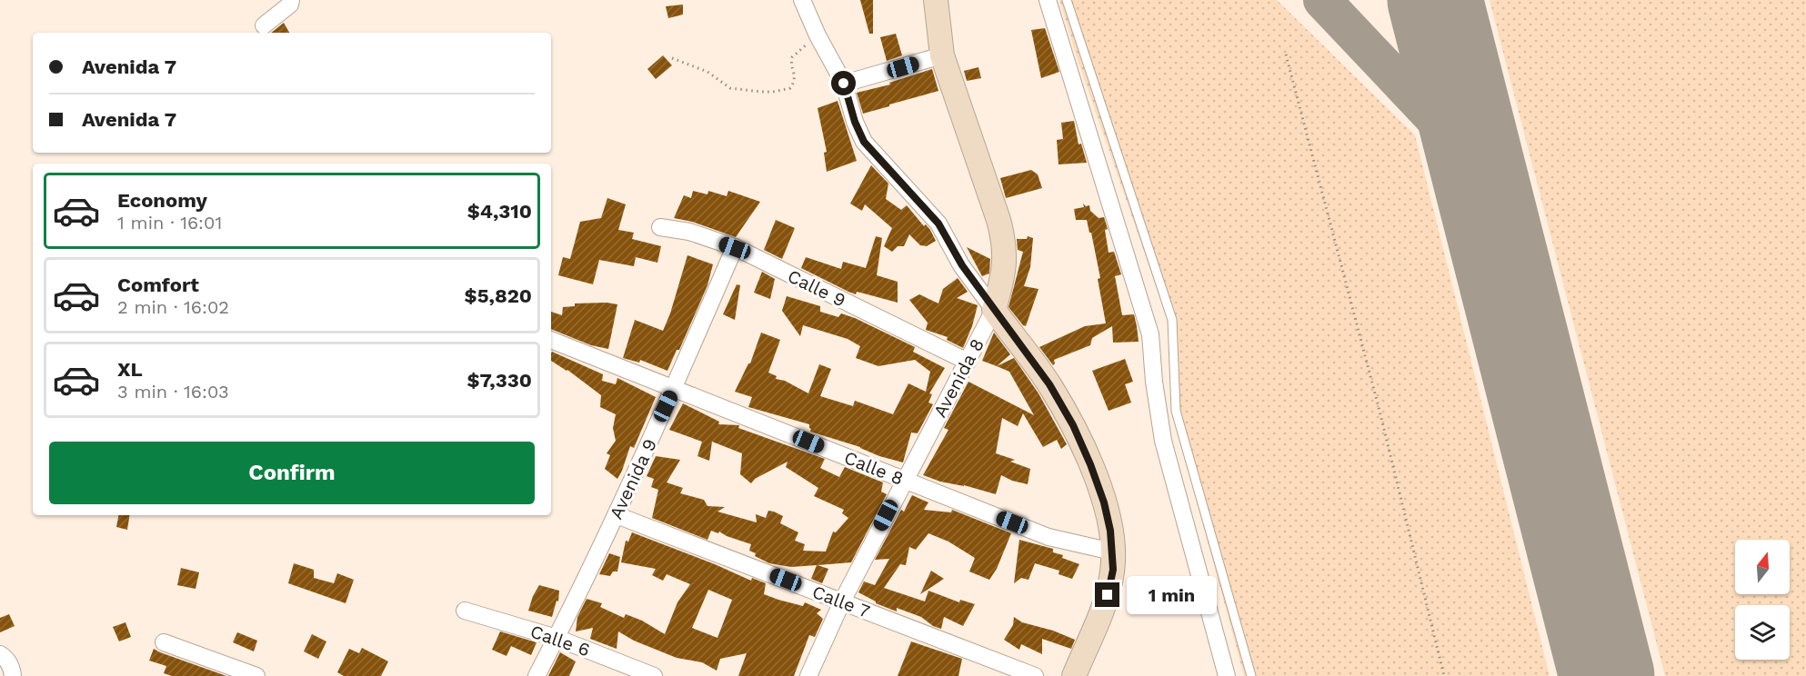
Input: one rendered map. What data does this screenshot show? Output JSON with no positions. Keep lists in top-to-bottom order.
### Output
{
  "streets": {
    "street": [
      "Calle 9",
      "Avenida 8",
      "Calle 8",
      "Avenida 9",
      "Calle 7",
      "Calle 6"
    ]
  },
  "crossings": [
    ["Calle 9", "Avenida 8"],
    ["Calle 9", "Avenida 9"],
    ["Avenida 8", "Calle 8"],
    ["Avenida 8", "Calle 7"],
    ["Calle 8", "Avenida 9"],
    ["Avenida 9", "Calle 7"],
    ["Avenida 9", "Calle 6"]
  ],
  "north": "top",
  "page": {
    "banner": ["Avenida 7", "Avenida 7"],
    "list": [
      {
        "name": "Economy",
        "note": "1 min · 16:01",
        "value": "$4,310"
      },
      {
        "name": "Comfort",
        "note": "2 min · 16:02",
        "value": "$5,820"
      },
      {
        "name": "XL",
        "note": "3 min · 16:03",
        "value": "$7,330"
      }
    ],
    "buttons": "Confirm",
    "bubble": "1 min"
  }
}
